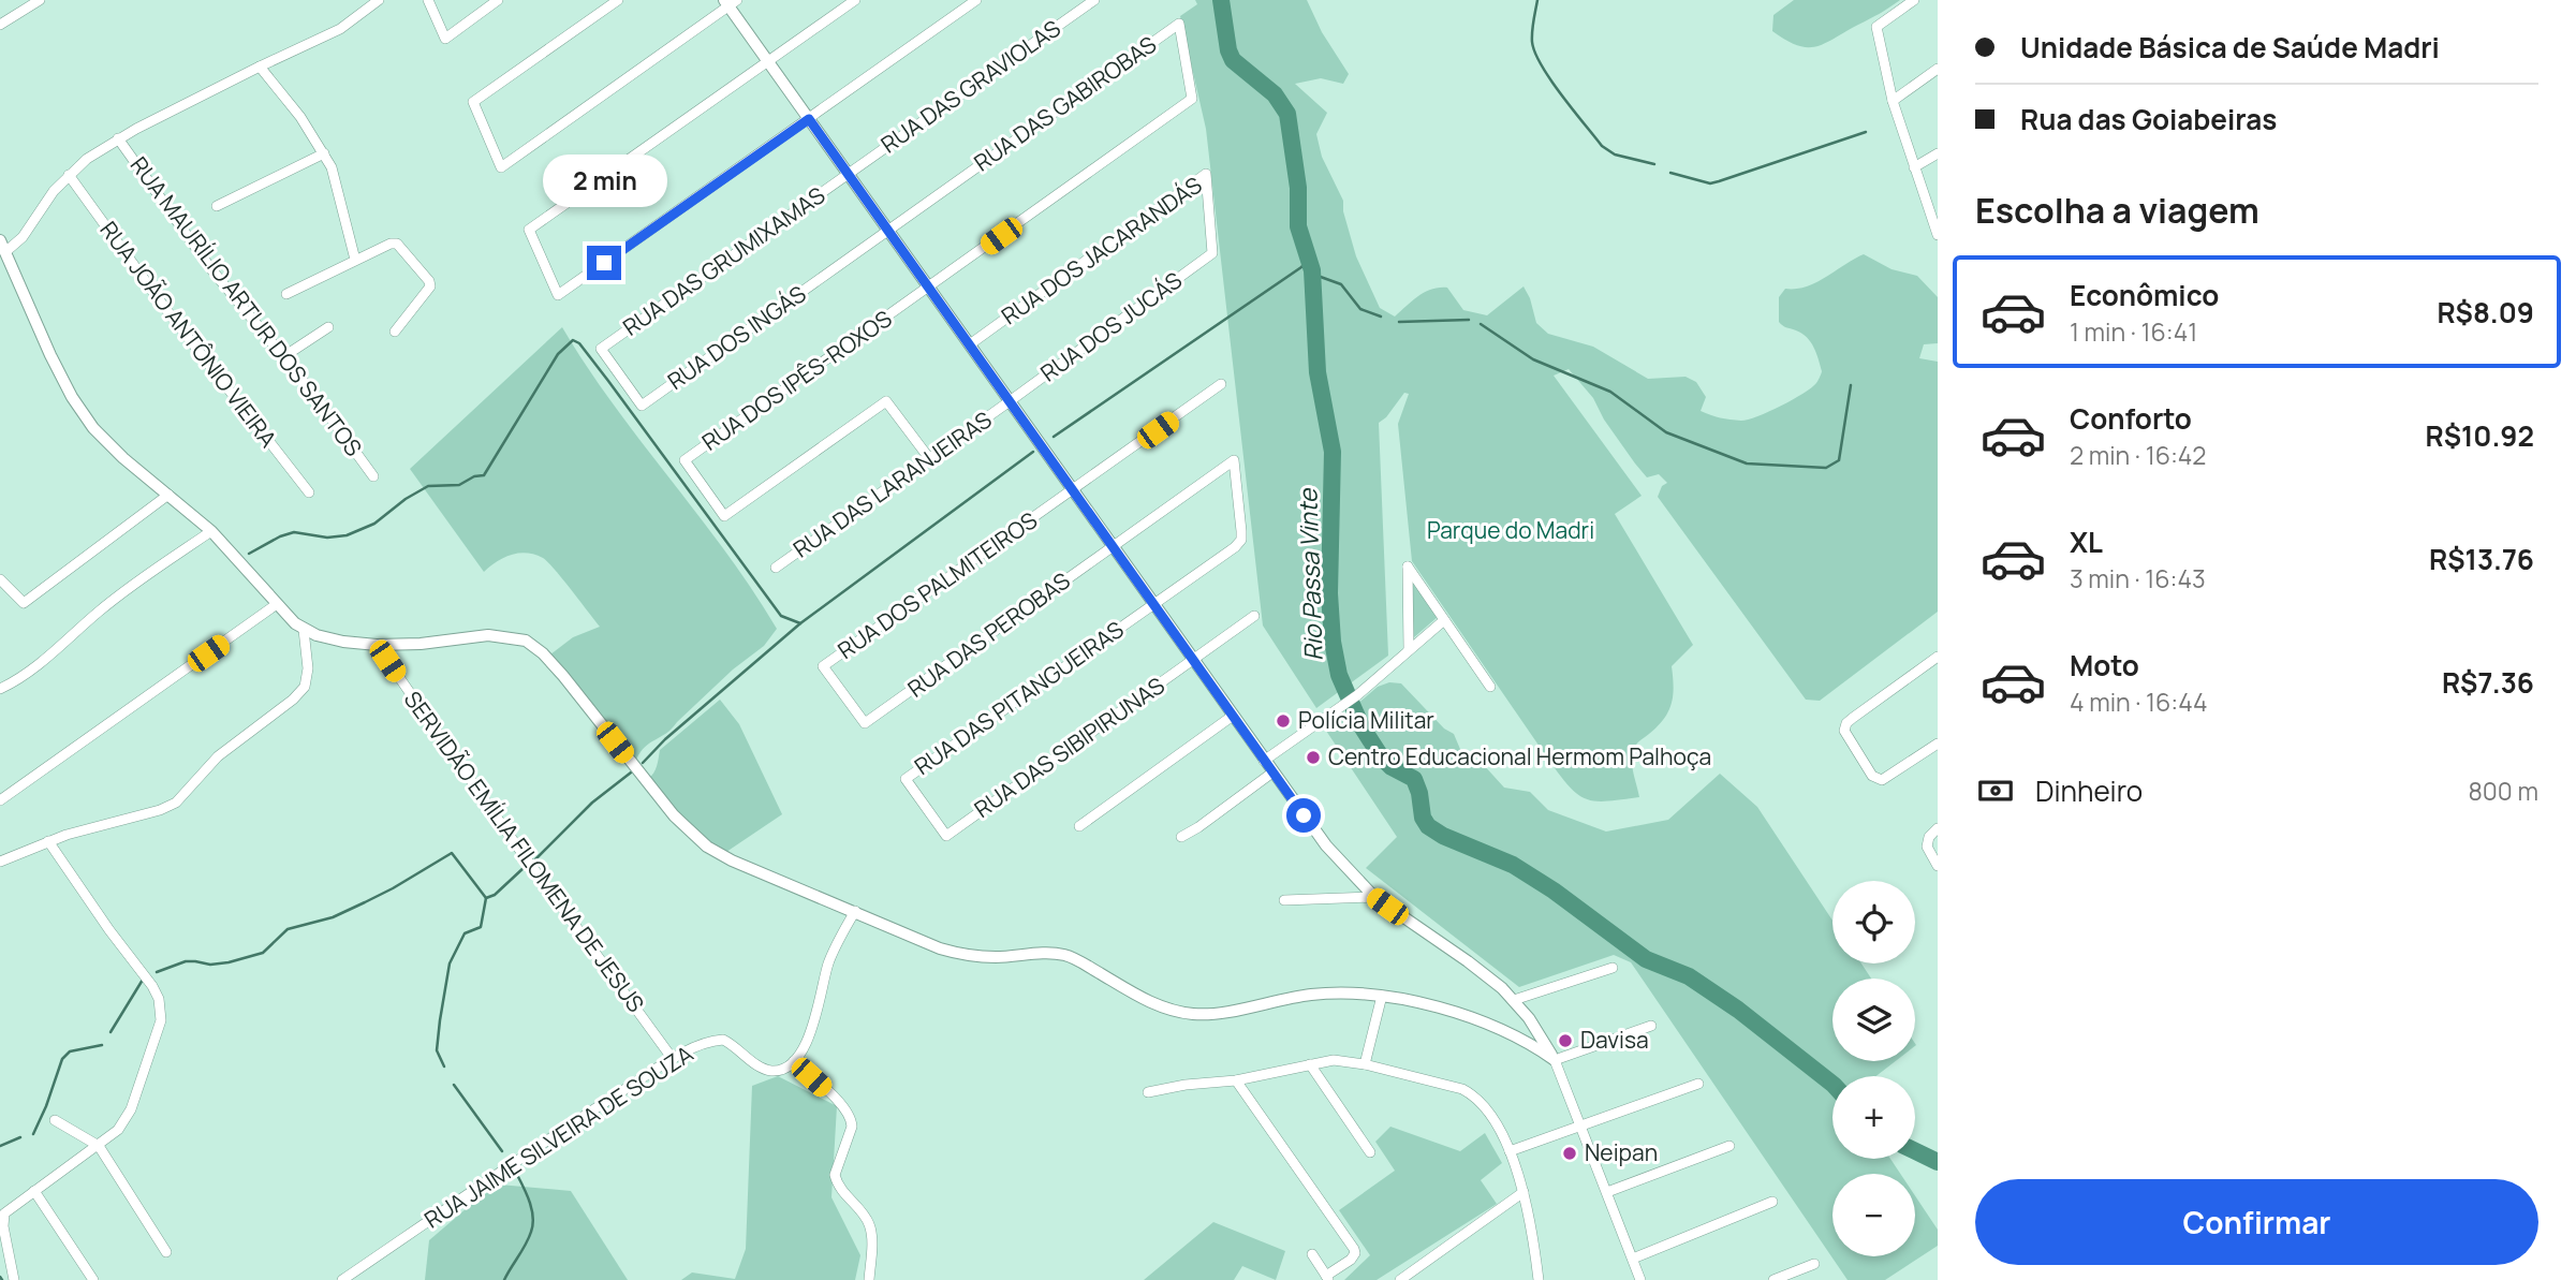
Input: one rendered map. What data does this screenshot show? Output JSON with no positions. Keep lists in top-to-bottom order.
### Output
{
  "streets": {
    "street": [
      "RUA DAS GRAVIOLAS",
      "RUA DAS GABIROBAS",
      "RUA DOS JACARANDÁS",
      "RUA DAS GRUMIXAMAS",
      "RUA MAURÍLIO ARTUR DOS SANTOS",
      "RUA DOS JUCÁS",
      "RUA JOÃO ANTÔNIO VIEIRA",
      "RUA DOS INGÁS",
      "RUA DOS IPÊS-ROXOS",
      "RUA DAS LARANJEIRAS",
      "RUA DOS PALMITEIROS",
      "RUA DAS PEROBAS",
      "RUA DAS PITANGUEIRAS",
      "RUA DAS SIBIPIRUNAS",
      "SERVIDÃO EMÍLIA FILOMENA DE JESUS",
      "RUA JAIME SILVEIRA DE SOUZA"
    ]
  },
  "crossings": [
    ["RUA DAS GRAVIOLAS", "RUA DAS GRUMIXAMAS"],
    ["RUA DAS GABIROBAS", "RUA DOS INGÁS"],
    ["RUA DAS GABIROBAS", "RUA DOS IPÊS-ROXOS"],
    ["RUA DOS JACARANDÁS", "RUA DOS JUCÁS"],
    ["RUA DAS GRUMIXAMAS", "RUA DOS INGÁS"],
    ["RUA DOS JUCÁS", "RUA DAS LARANJEIRAS"],
    ["RUA DOS IPÊS-ROXOS", "RUA DAS LARANJEIRAS"],
    ["RUA DOS PALMITEIROS", "RUA DAS PEROBAS"],
    ["RUA DAS PEROBAS", "RUA DAS PITANGUEIRAS"],
    ["RUA DAS PITANGUEIRAS", "RUA DAS SIBIPIRUNAS"],
    ["SERVIDÃO EMÍLIA FILOMENA DE JESUS", "RUA JAIME SILVEIRA DE SOUZA"]
  ],
  "water": ["Rio Passa Vinte"],
  "parks": ["Parque do Madri"],
  "places": [
    "Polícia Militar",
    "Centro Educacional Hermom Palhoça",
    "Davisa",
    "Neipan"
  ],
  "page": {
    "banner": ["Unidade Básica de Saúde Madri", "Rua das Goiabeiras"],
    "bubble": "2 min",
    "heading": "Escolha a viagem",
    "list": [
      {
        "name": "Econômico",
        "note": "1 min · 16:41",
        "value": "R$8.09"
      },
      {
        "name": "Conforto",
        "note": "2 min · 16:42",
        "value": "R$10.92"
      },
      {
        "name": "XL",
        "note": "3 min · 16:43",
        "value": "R$13.76"
      },
      {
        "name": "Moto",
        "note": "4 min · 16:44",
        "value": "R$7.36"
      }
    ],
    "pay": ["Dinheiro", "800 m"],
    "map_buttons": ["+", "−"],
    "buttons": "Confirmar"
  }
}
